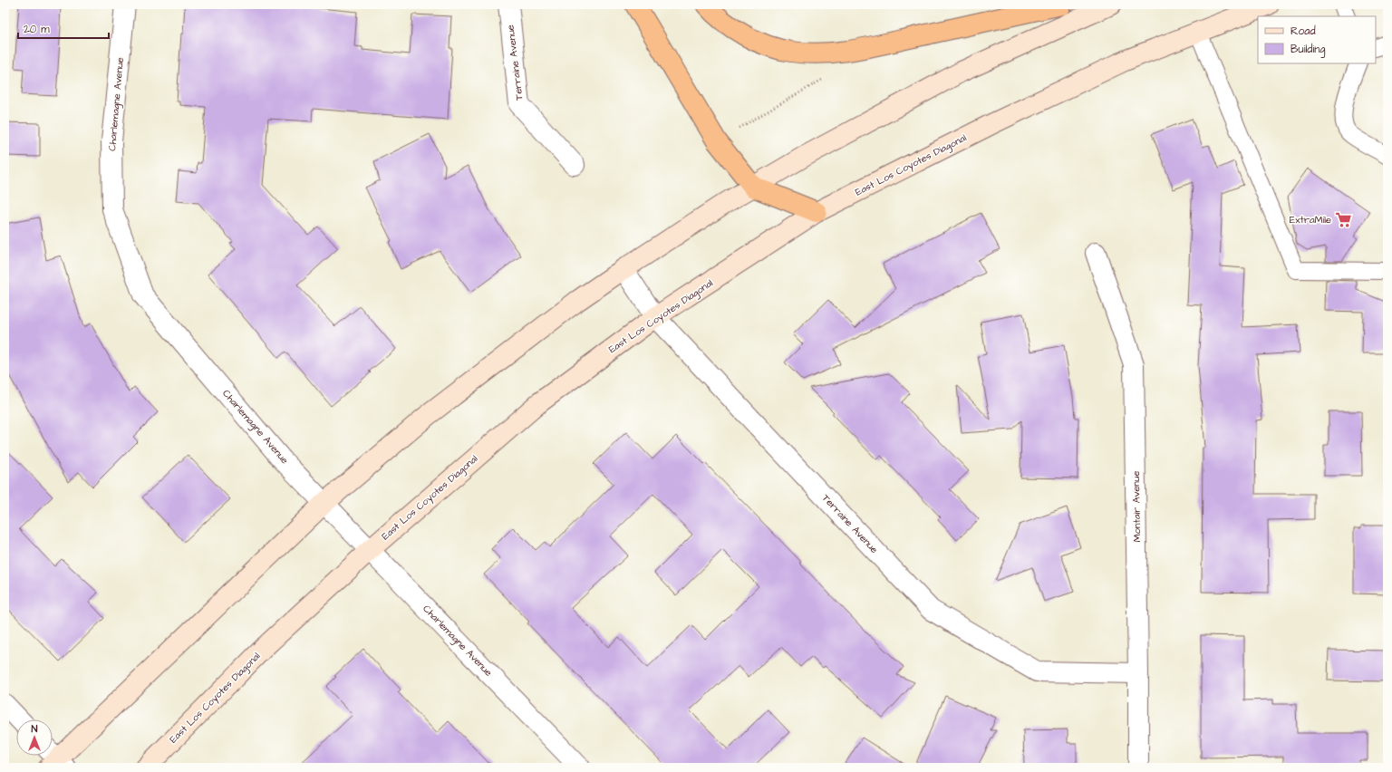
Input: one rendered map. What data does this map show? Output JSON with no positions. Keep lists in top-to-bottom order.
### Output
{
  "streets": {
    "main road": ["East Los Coyotes Diagonal"],
    "street": ["Terraine Avenue", "Charlemagne Avenue", "Montair Avenue"]
  },
  "crossings": [
    ["Terraine Avenue", "East Los Coyotes Diagonal"],
    ["Terraine Avenue", "Montair Avenue"],
    ["Charlemagne Avenue", "East Los Coyotes Diagonal"]
  ],
  "places": {
    "supermarket": ["ExtraMile"]
  },
  "legend": ["Road", "Building"],
  "scale_bar": "20 m",
  "north": "top"
}
